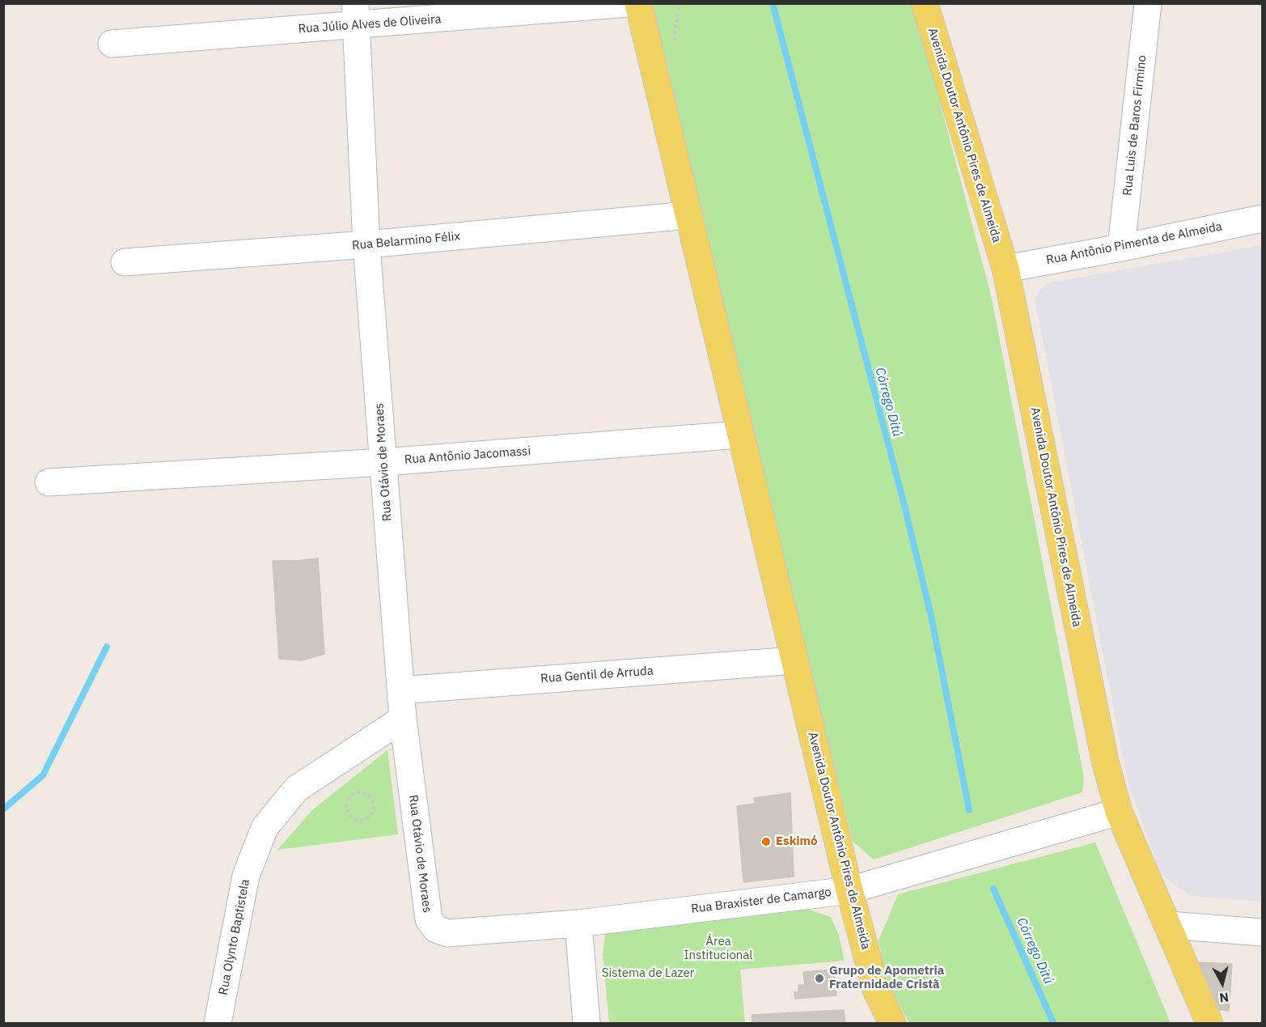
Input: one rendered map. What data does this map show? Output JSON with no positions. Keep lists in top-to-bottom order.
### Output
{
  "streets": {
    "main road": ["Avenida Doutor Antônio Pires de Almeida"],
    "street": [
      "Rua Júlio Alves de Oliveira",
      "Rua Luis de Baros Firmino",
      "Rua Belarmino Félix",
      "Rua Antônio Pimenta de Almeida",
      "Rua Antônio Jacomassi",
      "Rua Otávio de Moraes",
      "Rua Gentil de Arruda",
      "Rua Braxister de Camargo",
      "Rua Olynto Baptistela"
    ]
  },
  "crossings": [
    ["Rua Júlio Alves de Oliveira", "Rua Otávio de Moraes"],
    ["Rua Luis de Baros Firmino", "Rua Antônio Pimenta de Almeida"],
    ["Avenida Doutor Antônio Pires de Almeida", "Rua Belarmino Félix"],
    ["Avenida Doutor Antônio Pires de Almeida", "Rua Antônio Pimenta de Almeida"],
    ["Avenida Doutor Antônio Pires de Almeida", "Rua Antônio Jacomassi"],
    ["Avenida Doutor Antônio Pires de Almeida", "Rua Gentil de Arruda"],
    ["Avenida Doutor Antônio Pires de Almeida", "Rua Braxister de Camargo"],
    ["Rua Belarmino Félix", "Rua Otávio de Moraes"],
    ["Rua Antônio Jacomassi", "Rua Otávio de Moraes"],
    ["Rua Otávio de Moraes", "Rua Gentil de Arruda"],
    ["Rua Otávio de Moraes", "Rua Braxister de Camargo"],
    ["Rua Otávio de Moraes", "Rua Olynto Baptistela"]
  ],
  "water": ["Córrego Ditú"],
  "parks": ["Área Institucional", "Sistema de Lazer"],
  "places": ["Eskimó", "Grupo de Apometria Fraternidade Cristã"],
  "north": "bottom"
}
